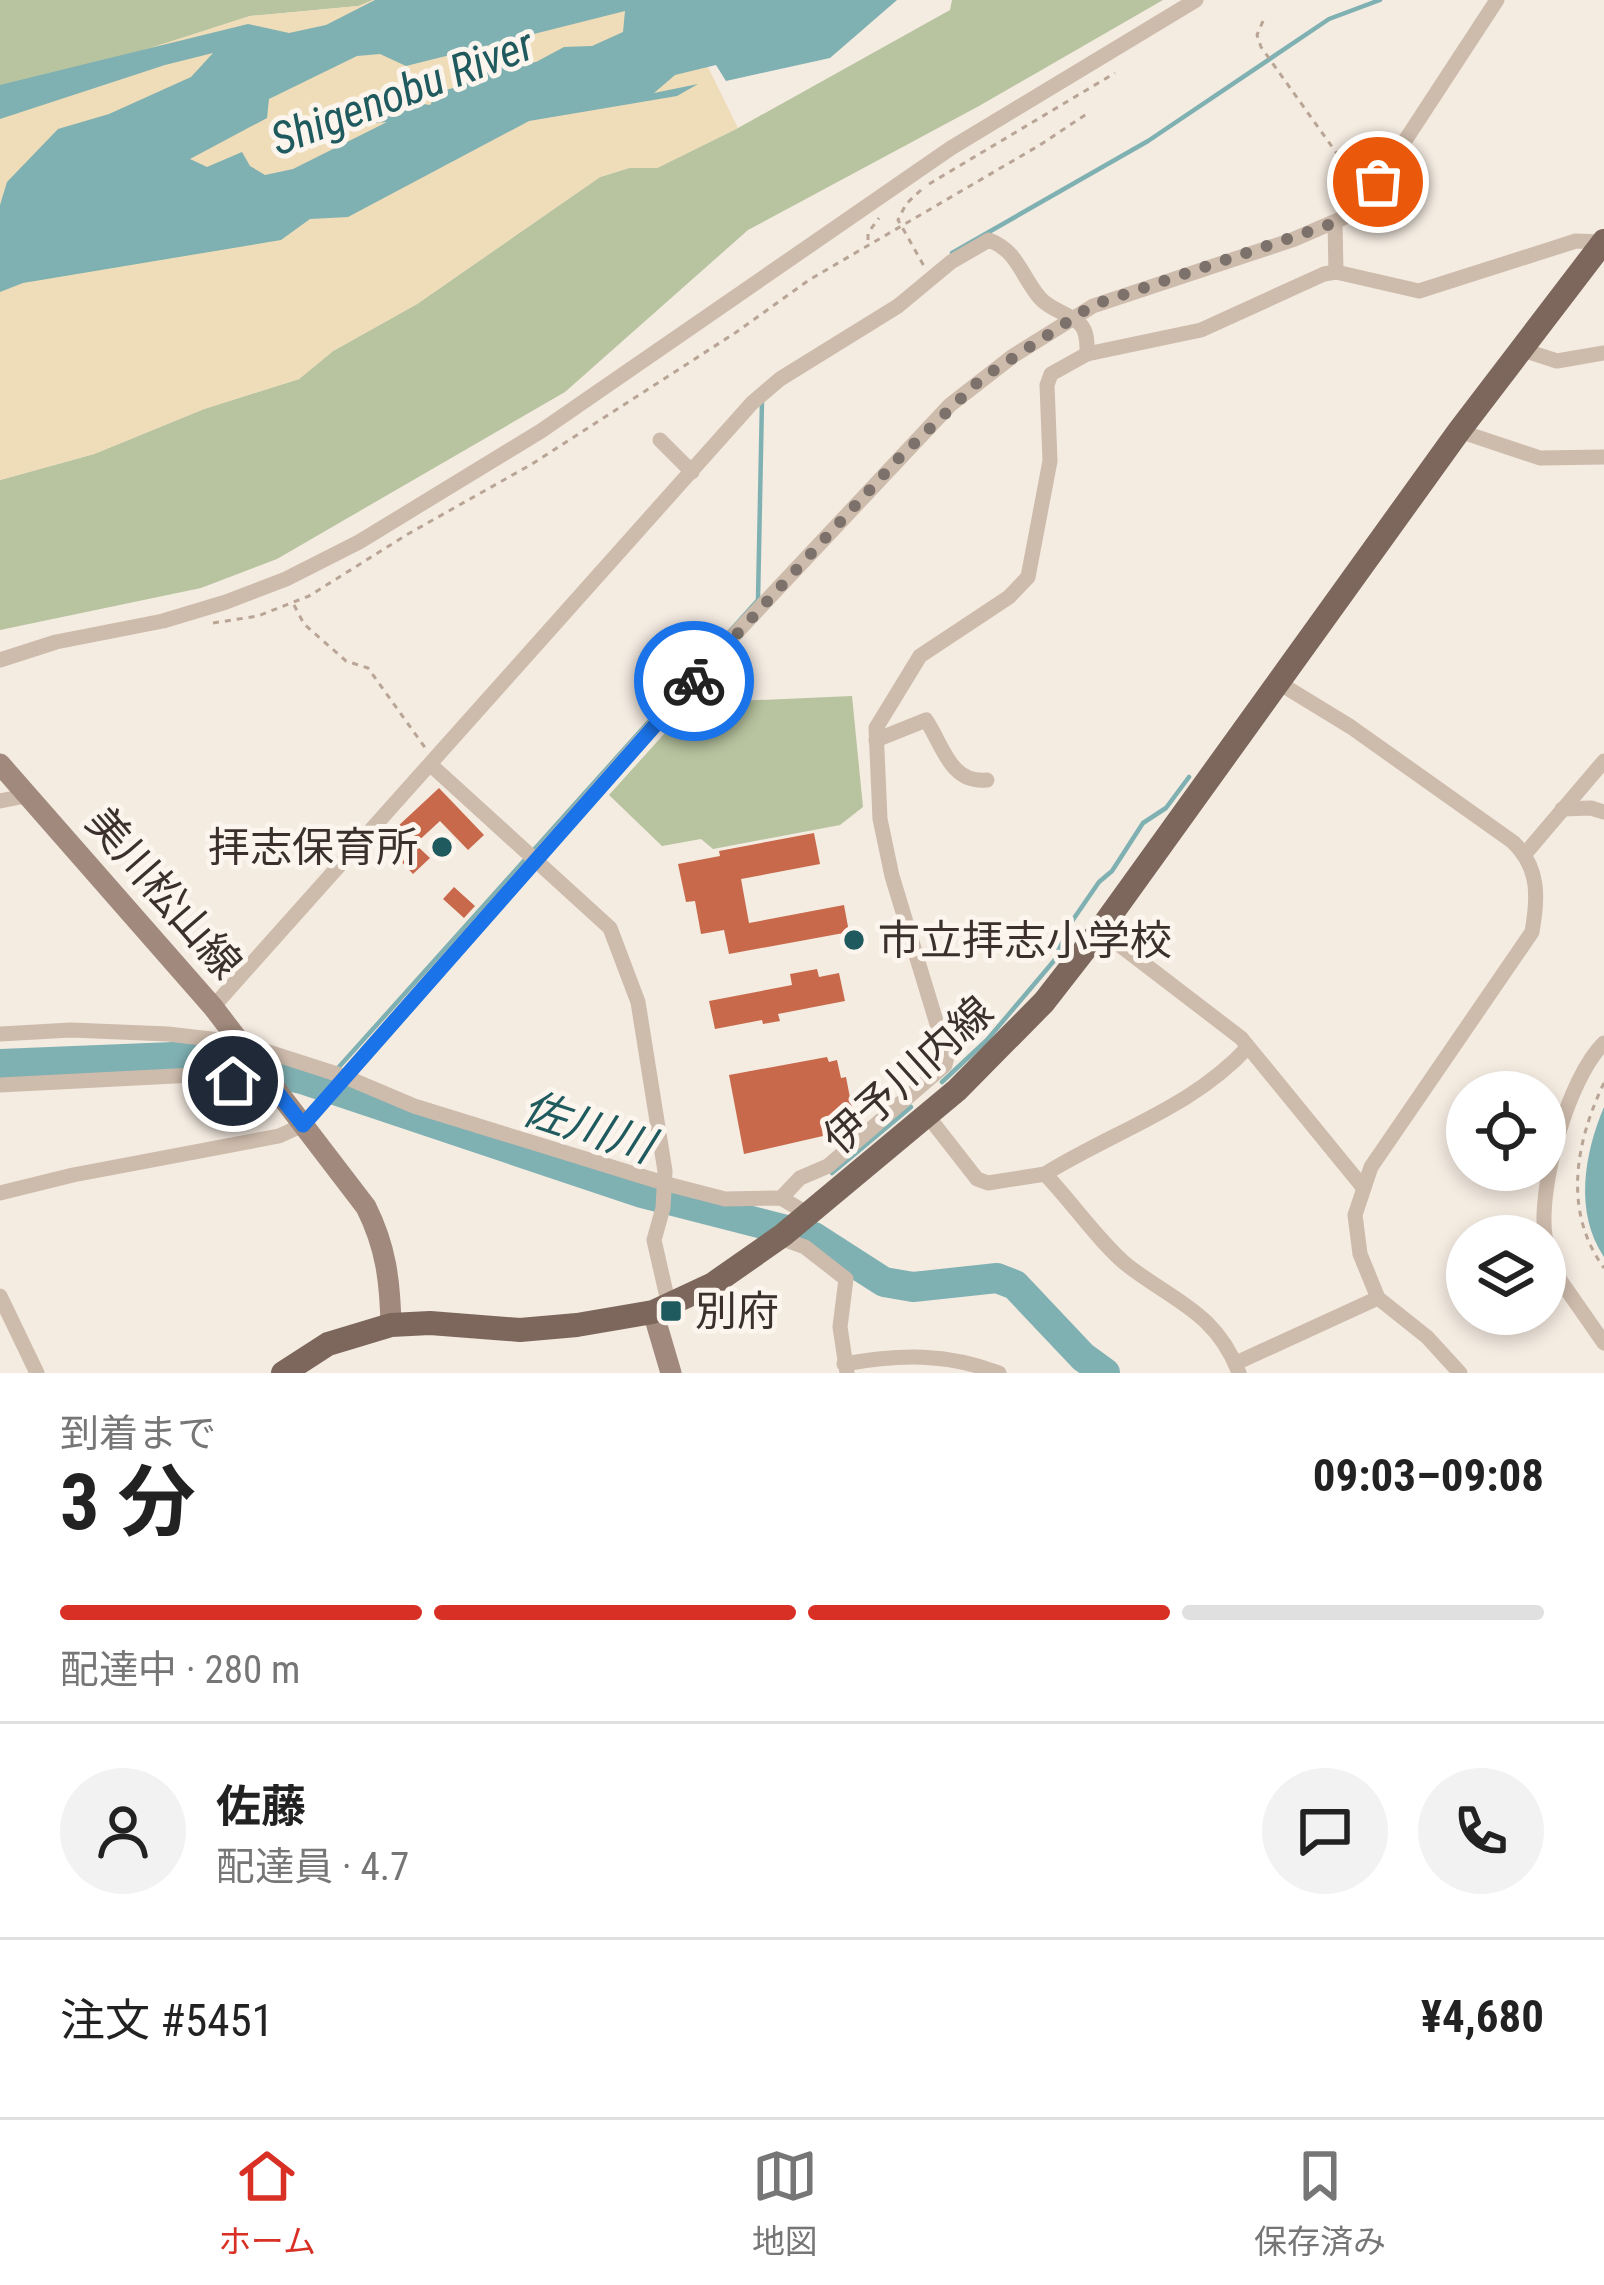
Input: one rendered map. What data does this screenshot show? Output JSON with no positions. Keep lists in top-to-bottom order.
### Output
{
  "streets": {
    "main road": ["美川松山線", "伊予川内線"]
  },
  "crossings": [
    ["美川松山線", "伊予川内線"]
  ],
  "water": ["Shigenobu River", "佐川川"],
  "places": {
    "other": ["拝志保育所", "市立拝志小学校"],
    "transit": ["別府"]
  },
  "page": {
    "heading": ["3 分", "到着まで", "09:03–09:08"],
    "panel": [
      "佐藤",
      "配達員 · 4.7",
      "注文 #5451",
      "¥4,680"
    ],
    "bar": "配達中 · 280 m",
    "tabs": ["ホーム", "地図", "保存済み"]
  }
}
